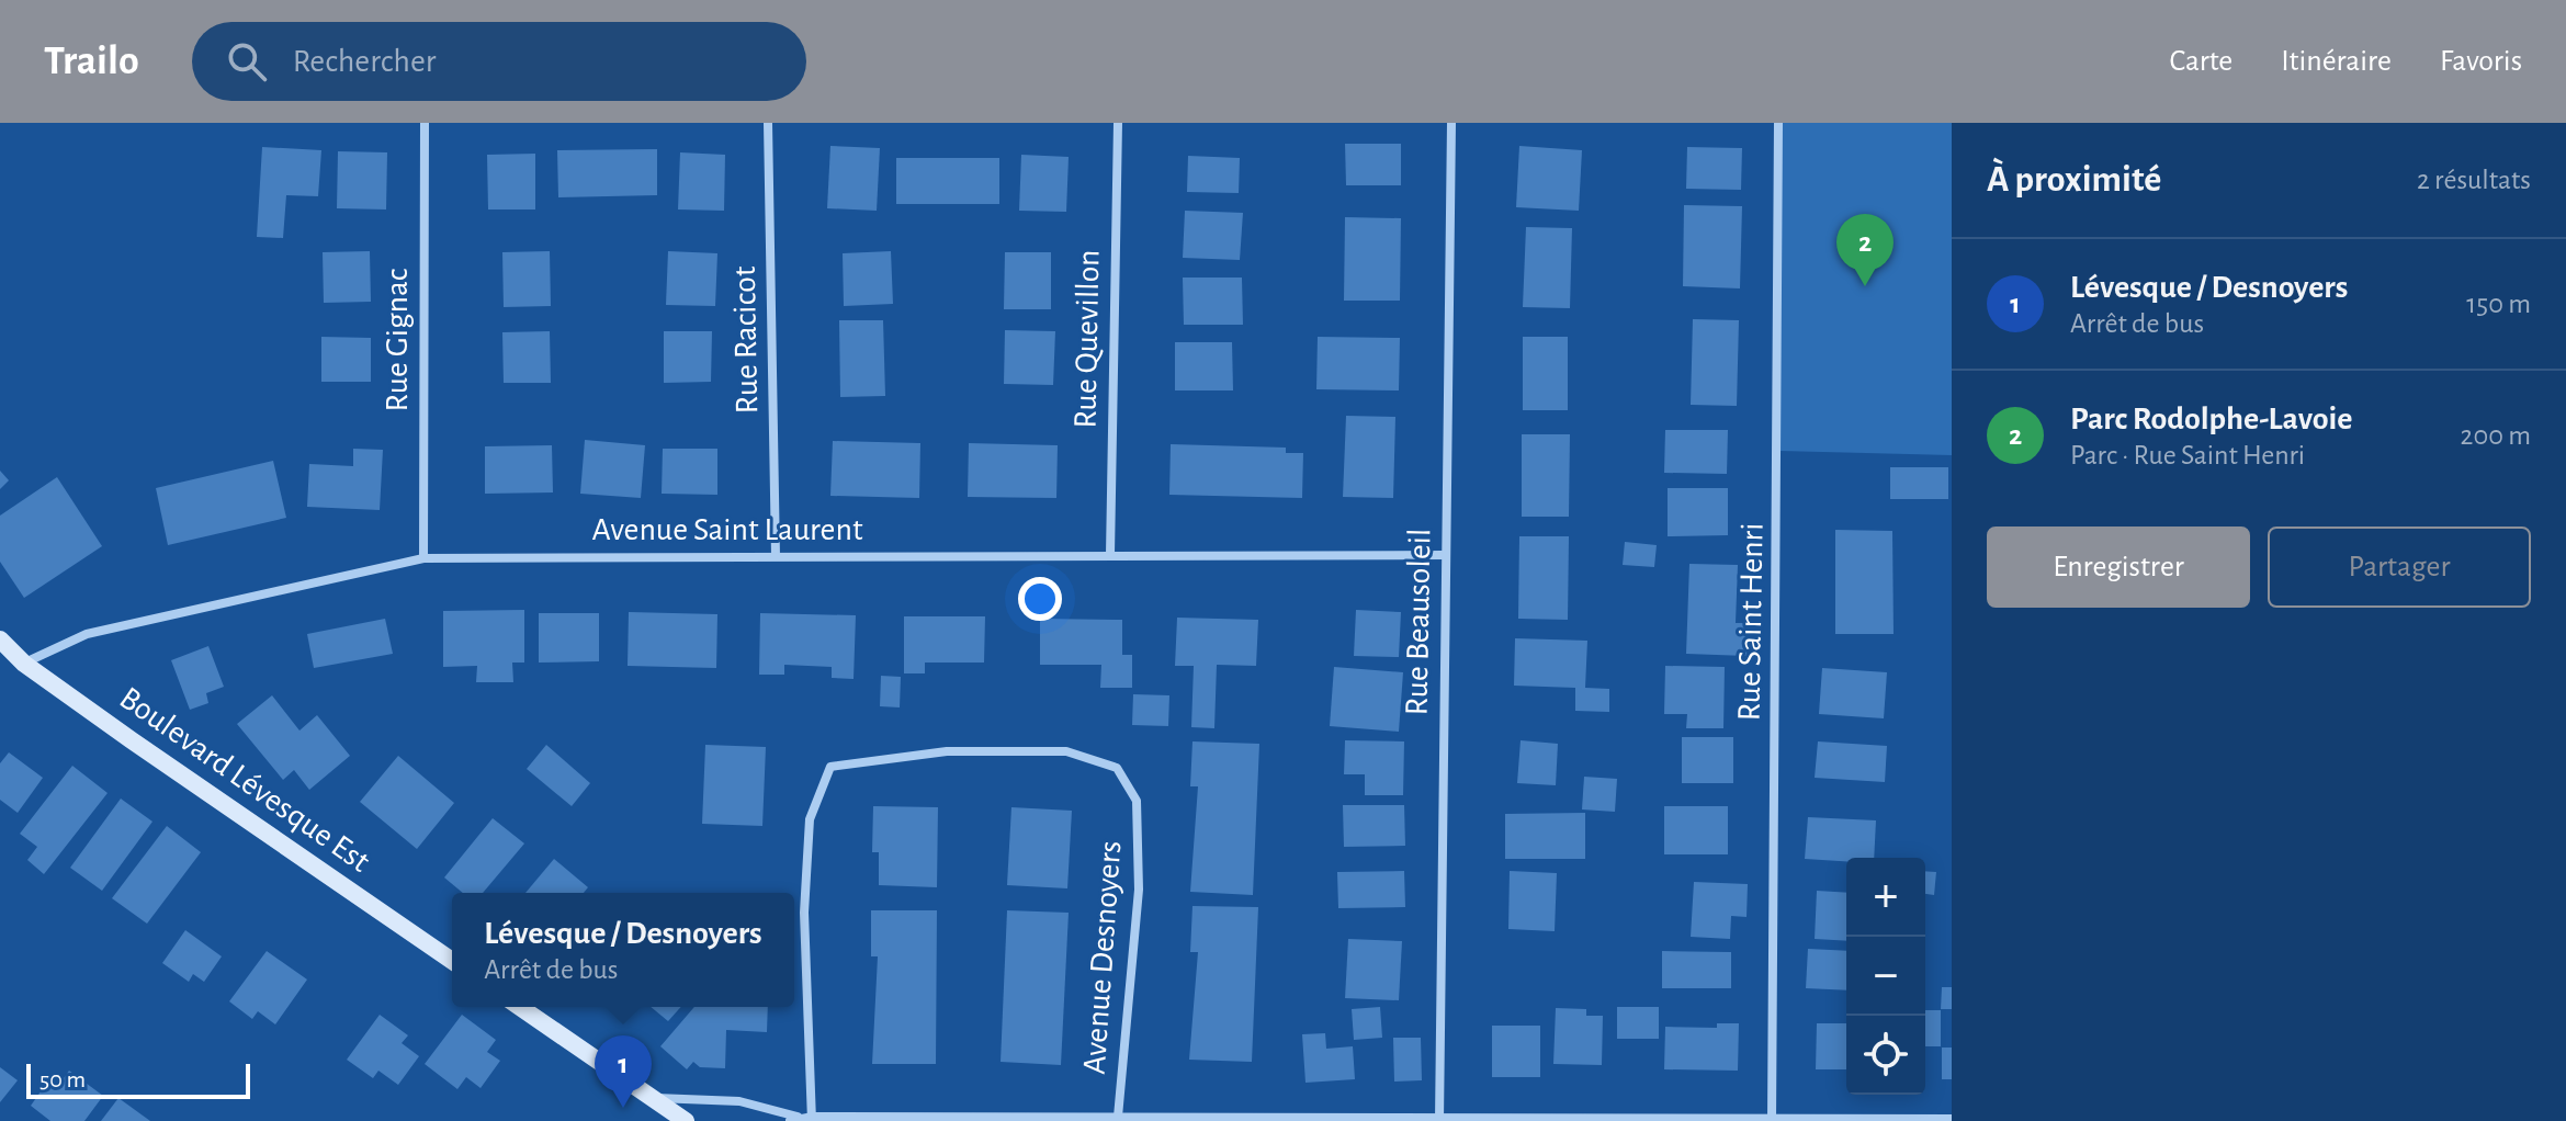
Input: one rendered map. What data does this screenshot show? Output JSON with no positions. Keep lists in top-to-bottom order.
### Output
{
  "streets": {
    "street": [
      "Rue Quevillon",
      "Rue Gignac",
      "Rue Racicot",
      "Avenue Saint Laurent",
      "Rue Beausoleil",
      "Rue Saint Henri",
      "Boulevard Lévesque Est",
      "Avenue Desnoyers"
    ]
  },
  "crossings": [
    ["Rue Quevillon", "Avenue Saint Laurent"],
    ["Rue Gignac", "Avenue Saint Laurent"],
    ["Rue Racicot", "Avenue Saint Laurent"],
    ["Avenue Saint Laurent", "Rue Beausoleil"],
    ["Avenue Saint Laurent", "Boulevard Lévesque Est"],
    ["Rue Beausoleil", "Avenue Desnoyers"],
    ["Rue Saint Henri", "Avenue Desnoyers"]
  ],
  "scale_bar": "50 m",
  "page": {
    "header": "Trailo",
    "search": "Rechercher",
    "nav": ["Carte", "Itinéraire", "Favoris"],
    "heading": ["À proximité", "2 résultats"],
    "pins": ["2", "1"],
    "list": [
      {
        "mark": "1",
        "name": "Lévesque / Desnoyers",
        "note": "Arrêt de bus",
        "value": "150 m"
      },
      {
        "mark": "2",
        "name": "Parc Rodolphe-Lavoie",
        "note": "Parc · Rue Saint Henri",
        "value": "200 m"
      }
    ],
    "buttons": ["Enregistrer", "Partager"],
    "map_buttons": ["+", "−"],
    "popup": ["Lévesque / Desnoyers", "Arrêt de bus"],
    "scale": "50 m"
  }
}
